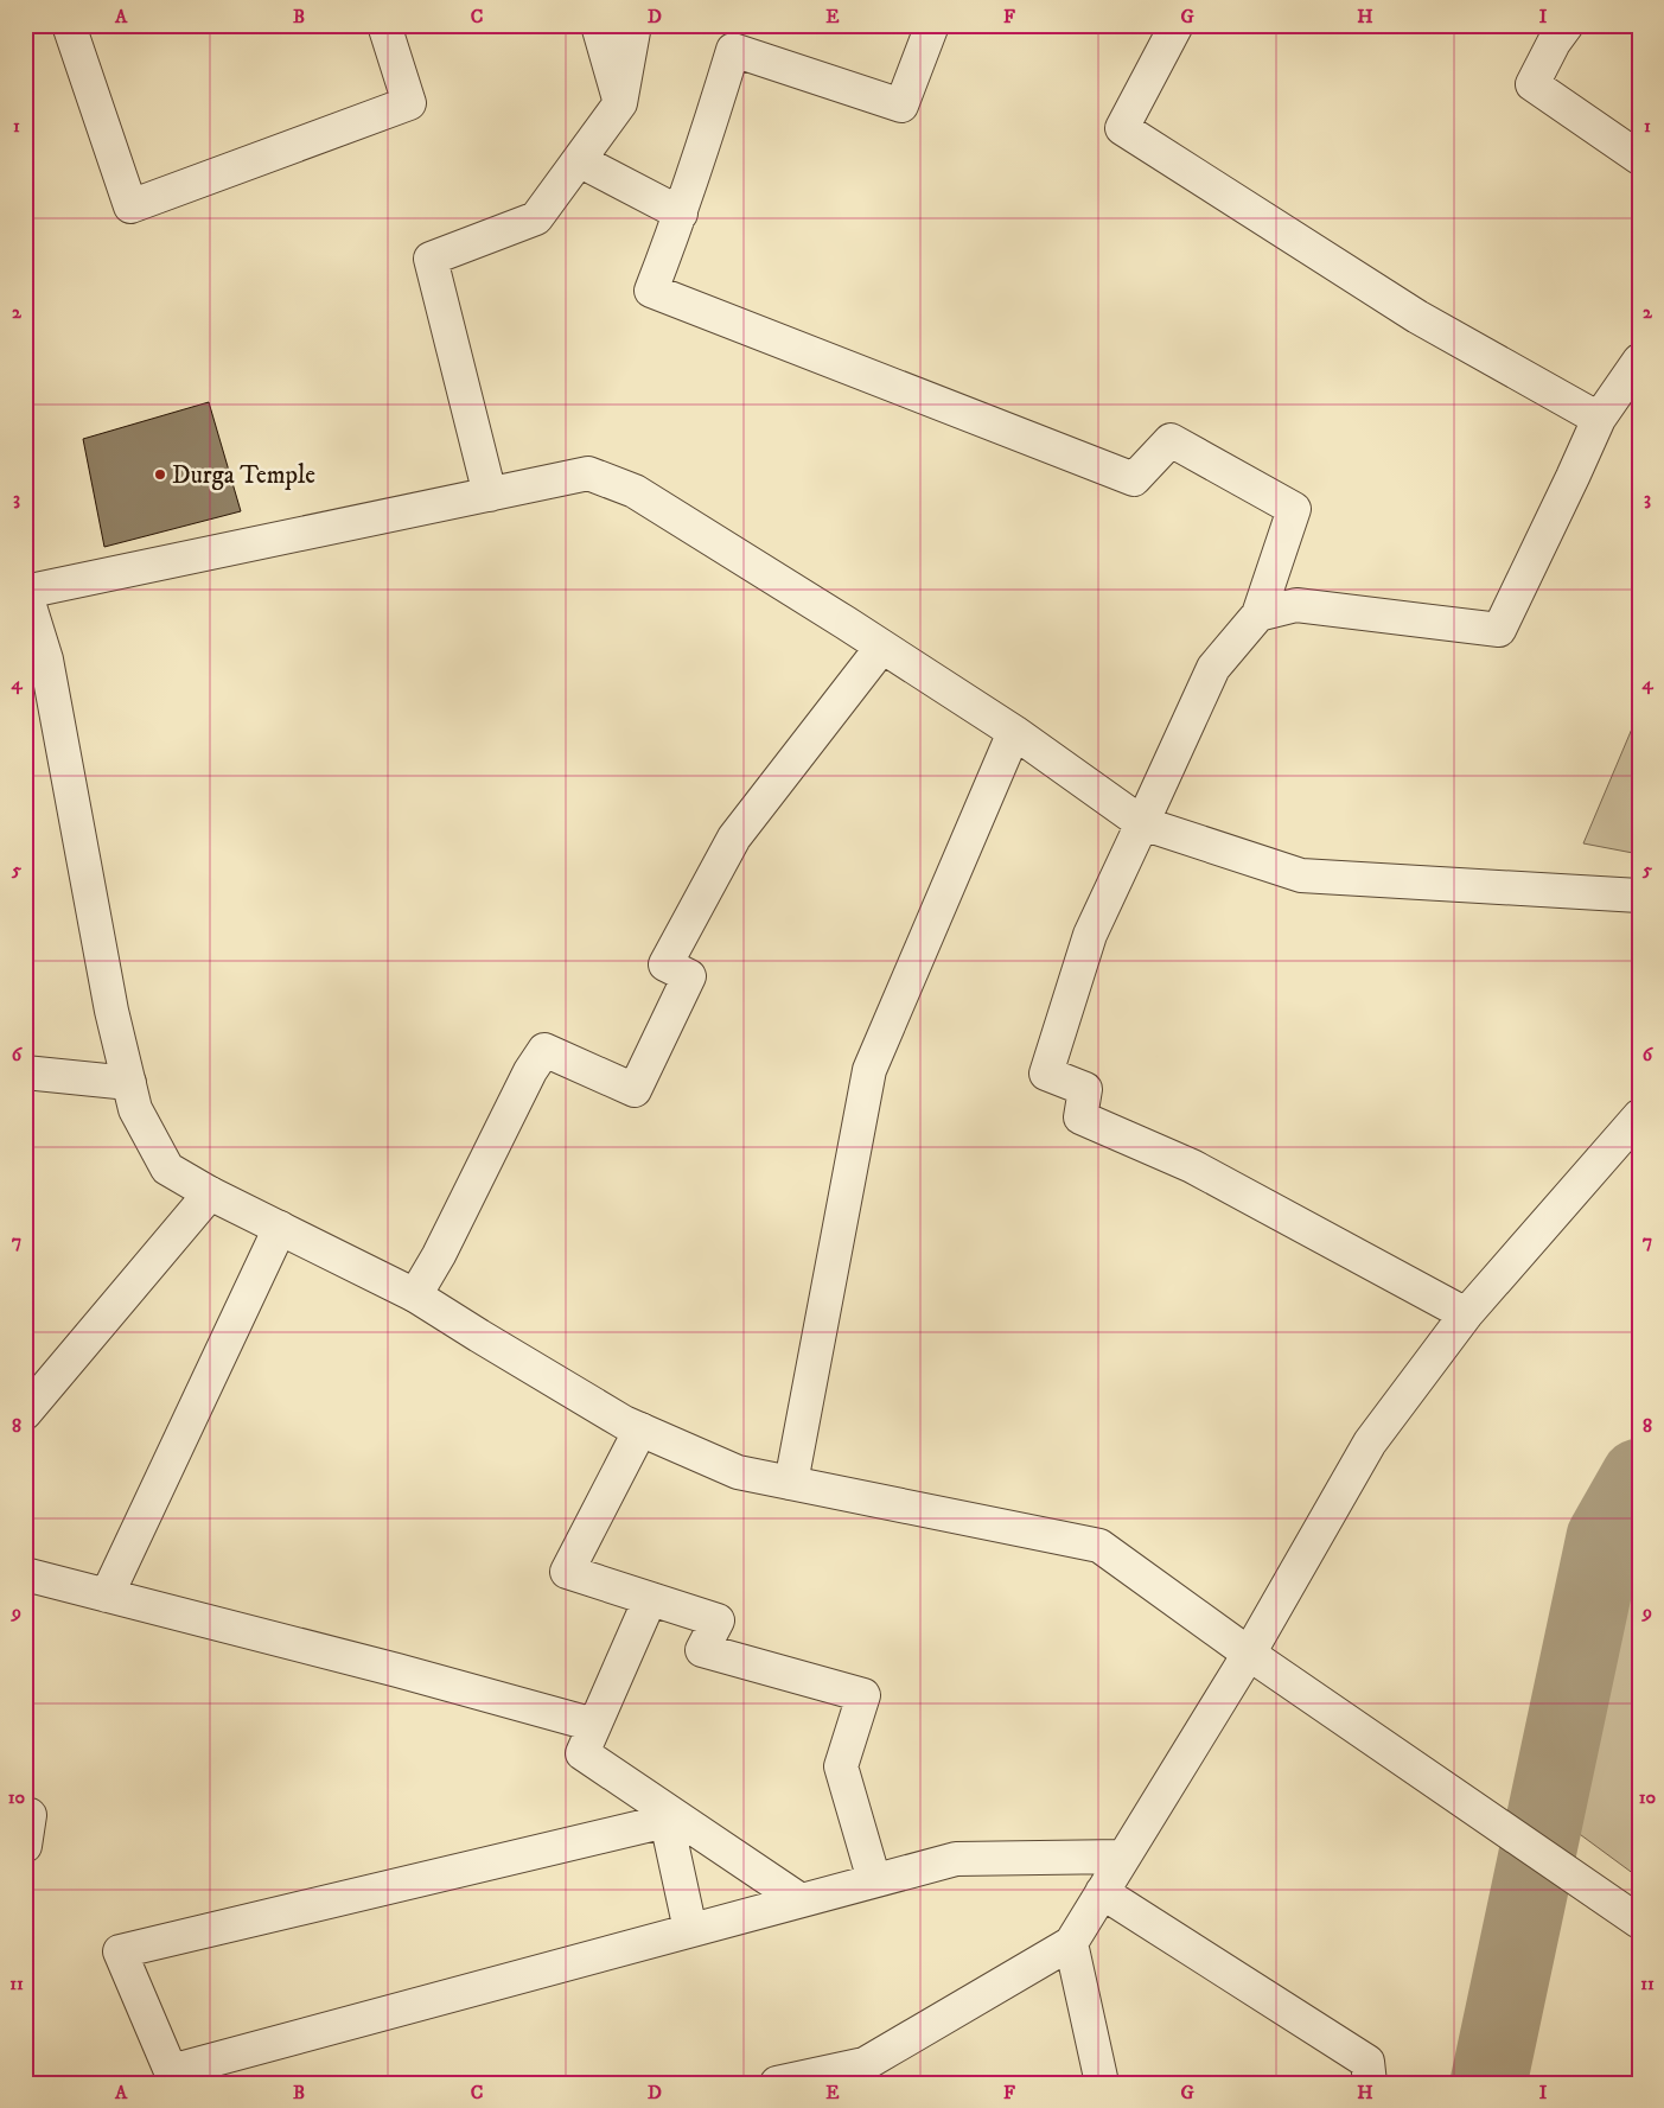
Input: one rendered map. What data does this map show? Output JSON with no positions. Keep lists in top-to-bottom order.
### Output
{
  "places": ["Durga Temple"],
  "grid": {
    "columns": [
      "A",
      "B",
      "C",
      "D",
      "E",
      "F",
      "G",
      "H",
      "I"
    ],
    "rows": [
      "1",
      "2",
      "3",
      "4",
      "5",
      "6",
      "7",
      "8",
      "9",
      "10",
      "11"
    ]
  }
}
